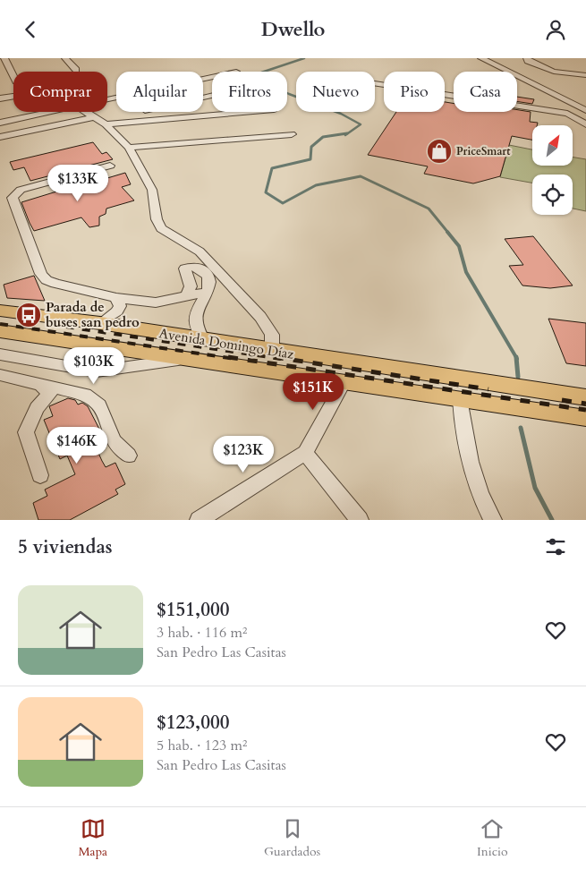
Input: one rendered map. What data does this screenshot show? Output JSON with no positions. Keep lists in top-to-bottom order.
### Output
{
  "streets": {
    "main road": ["Avenida Domingo Díaz"]
  },
  "places": {
    "shop": ["PriceSmart"],
    "bus stop": ["Parada de buses san pedro"]
  },
  "north": "top right",
  "page": {
    "header": "Dwello",
    "chip": [
      "Comprar",
      "Alquilar",
      "Filtros",
      "Nuevo",
      "Piso",
      "Casa"
    ],
    "price": [
      "$133K",
      "$103K",
      "$151K",
      "$146K",
      "$123K"
    ],
    "heading": "5 viviendas",
    "list": [
      {
        "name": "$151,000",
        "note": "3 hab. · 116 m² · San Pedro Las Casitas"
      },
      {
        "name": "$123,000",
        "note": "5 hab. · 123 m² · San Pedro Las Casitas"
      }
    ],
    "tabs": ["Mapa", "Guardados", "Inicio"]
  }
}
